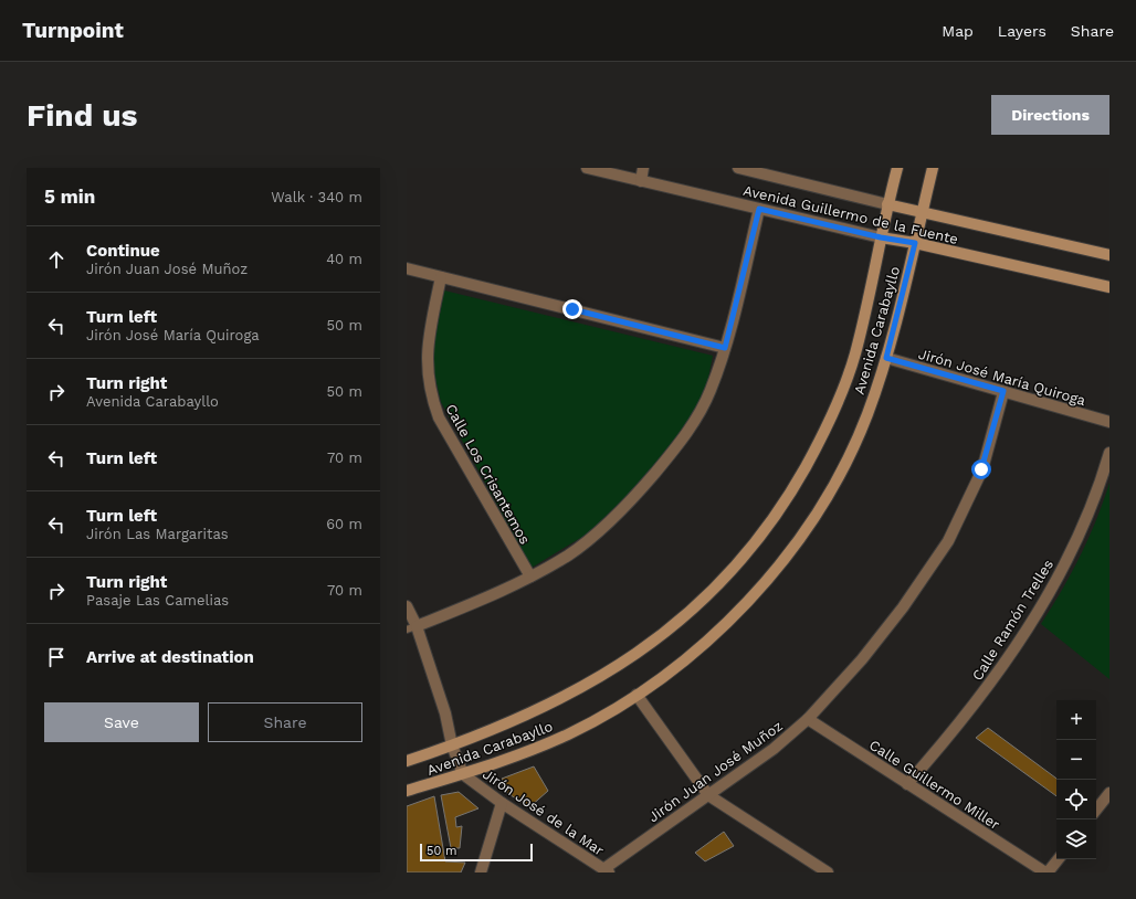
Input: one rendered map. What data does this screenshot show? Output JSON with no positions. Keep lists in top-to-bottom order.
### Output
{
  "streets": {
    "main road": ["Avenida Guillermo de la Fuente", "Avenida Carabayllo"],
    "street": [
      "Jirón José María Quiroga",
      "Calle Los Crisantemos",
      "Calle Ramón Trelles",
      "Jirón Juan José Muñoz",
      "Calle Guillermo Miller",
      "Jirón José de la Mar"
    ]
  },
  "crossings": [
    ["Avenida Guillermo de la Fuente", "Avenida Carabayllo"],
    ["Avenida Carabayllo", "Jirón José María Quiroga"],
    ["Avenida Carabayllo", "Jirón José de la Mar"],
    ["Jirón José María Quiroga", "Jirón Juan José Muñoz"],
    ["Calle Ramón Trelles", "Calle Guillermo Miller"],
    ["Jirón Juan José Muñoz", "Calle Guillermo Miller"],
    ["Jirón Juan José Muñoz", "Jirón José de la Mar"]
  ],
  "scale_bar": "50 m",
  "page": {
    "header": "Turnpoint",
    "nav": ["Map", "Layers", "Share"],
    "buttons": [
      "Directions",
      ["Save", "Share"]
    ],
    "title": "Find us",
    "heading": ["5 min", "Walk · 340 m"],
    "list": [
      ["Continue", "Jirón Juan José Muñoz", "40 m"],
      ["Turn left", "Jirón José María Quiroga", "50 m"],
      ["Turn right", "Avenida Carabayllo", "50 m"],
      ["Turn left", "70 m"],
      ["Turn left", "Jirón Las Margaritas", "60 m"],
      ["Turn right", "Pasaje Las Camelias", "70 m"],
      "Arrive at destination"
    ],
    "map_buttons": ["+", "−"],
    "scale": "50 m"
  }
}
